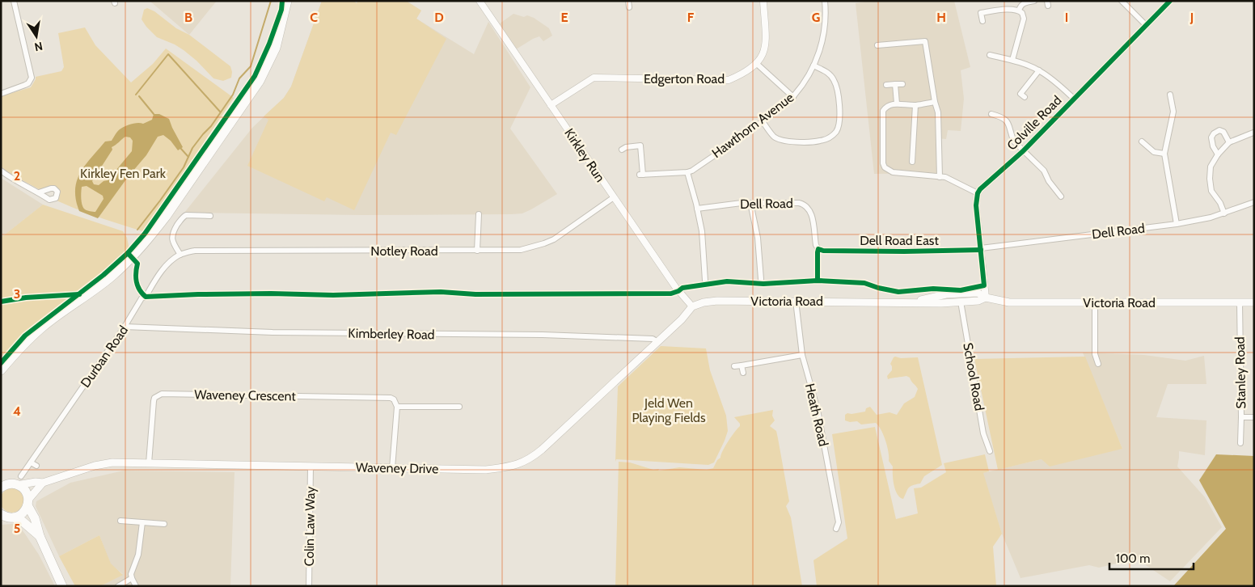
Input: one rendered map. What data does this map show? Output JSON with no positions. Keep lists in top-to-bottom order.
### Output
{
  "streets": {
    "main road": ["Victoria Road", "Waveney Drive"],
    "street": [
      "Edgerton Road",
      "Colville Road",
      "Hawthorn Avenue",
      "Kirkley Run",
      "Dell Road",
      "Dell Road East",
      "Notley Road",
      "Kimberley Road",
      "Durban Road",
      "Stanley Road",
      "School Road",
      "Waveney Crescent",
      "Heath Road",
      "Colin Law Way"
    ]
  },
  "crossings": [
    ["Edgerton Road", "Kirkley Run"],
    ["Kirkley Run", "Notley Road"],
    ["Kirkley Run", "Victoria Road"],
    ["Kirkley Run", "Waveney Drive"],
    ["Dell Road", "Dell Road East"],
    ["Notley Road", "Durban Road"],
    ["Victoria Road", "Stanley Road"],
    ["Victoria Road", "School Road"],
    ["Victoria Road", "Heath Road"],
    ["Victoria Road", "Waveney Drive"],
    ["Kimberley Road", "Durban Road"],
    ["Kimberley Road", "Waveney Drive"],
    ["Durban Road", "Waveney Drive"],
    ["Waveney Crescent", "Waveney Drive"],
    ["Waveney Drive", "Colin Law Way"]
  ],
  "parks": ["Kirkley Fen Park", "Jeld Wen Playing Fields"],
  "scale_bar": "100 m",
  "north": "bottom",
  "grid": {
    "columns": [
      "B",
      "C",
      "D",
      "E",
      "F",
      "G",
      "H",
      "I",
      "J"
    ],
    "rows": [
      "2",
      "3",
      "4",
      "5"
    ]
  }
}
